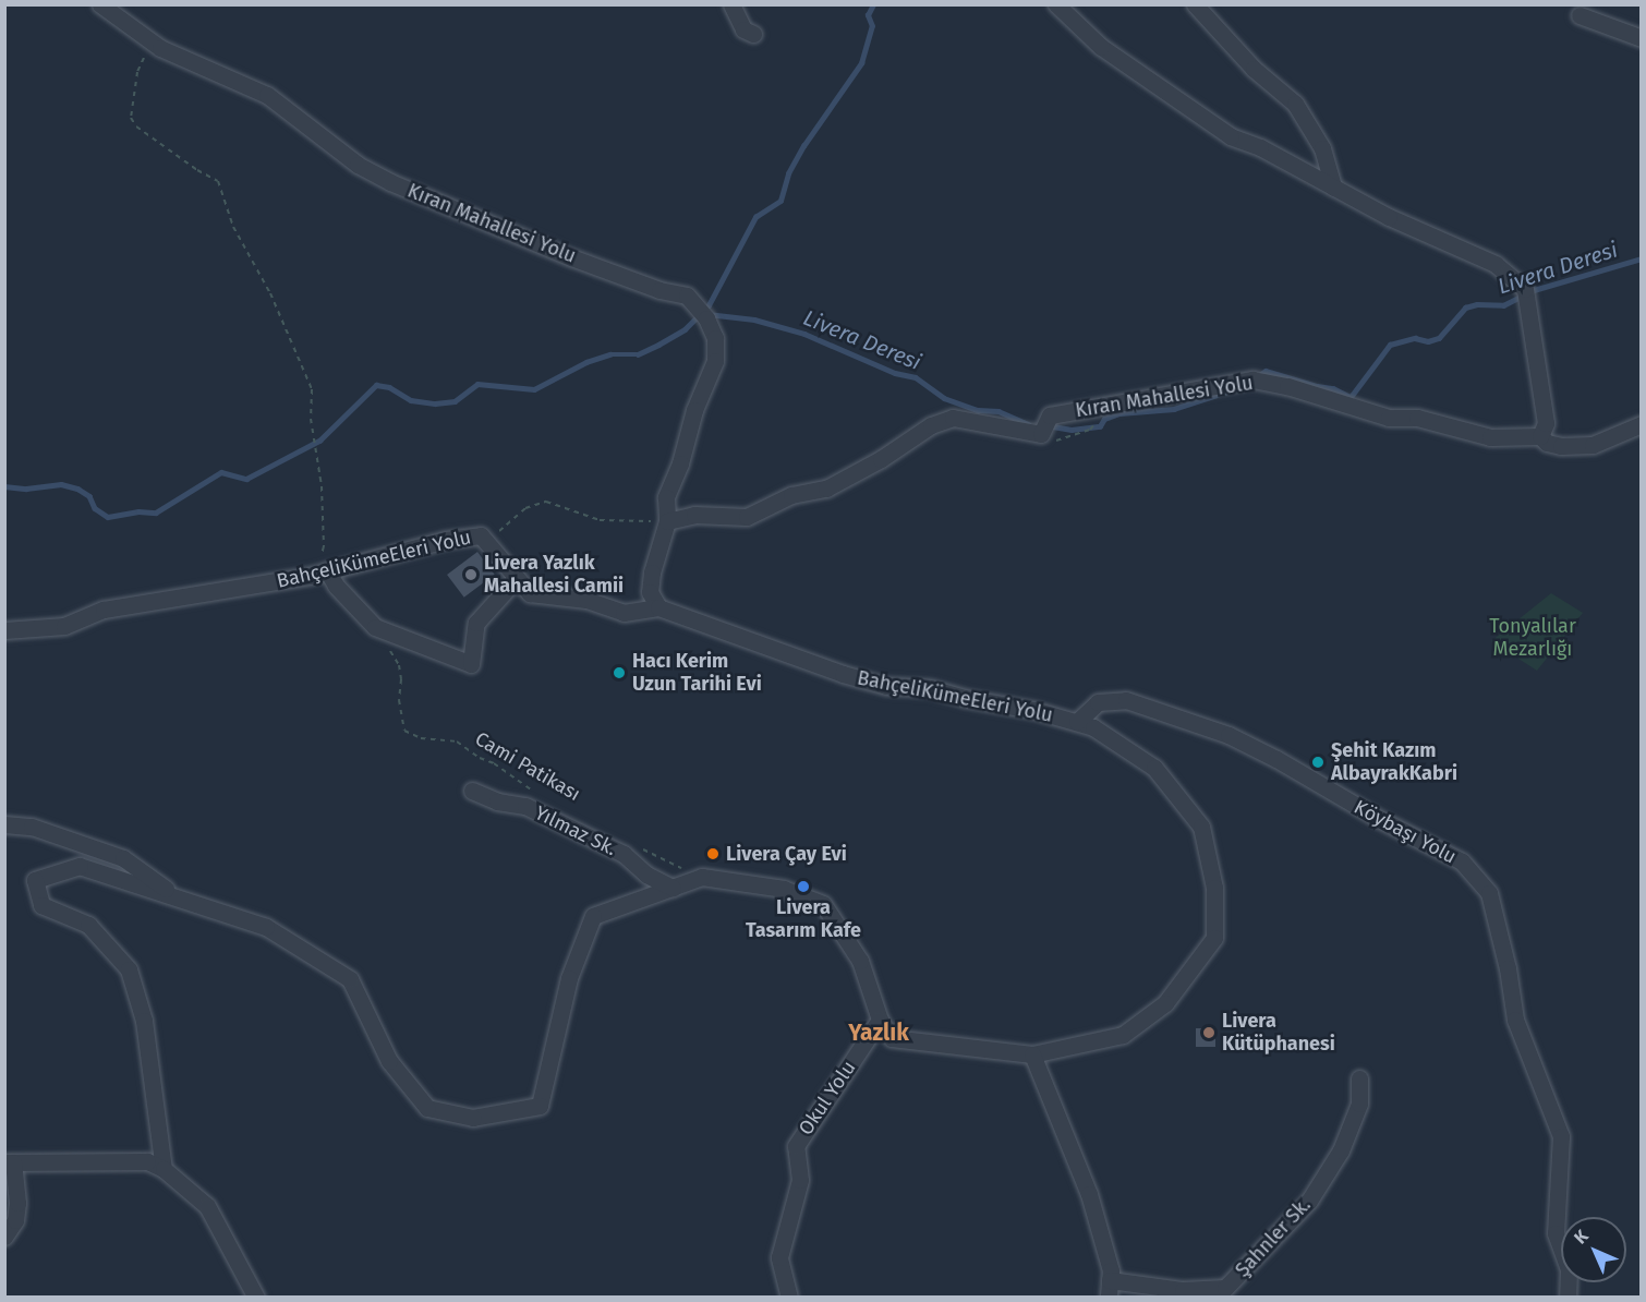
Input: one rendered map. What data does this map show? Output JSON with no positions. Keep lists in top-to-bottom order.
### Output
{
  "streets": {
    "street": [
      "Kıran Mahallesi Yolu",
      "BahçeliKümeEleri Yolu",
      "Yılmaz Sk.",
      "Köybaşı Yolu",
      "Okul Yolu",
      "Şahnler Sk."
    ],
    "path": ["Cami Patikası"]
  },
  "crossings": [
    ["Kıran Mahallesi Yolu", "BahçeliKümeEleri Yolu"],
    ["BahçeliKümeEleri Yolu", "Köybaşı Yolu"],
    ["BahçeliKümeEleri Yolu", "Okul Yolu"]
  ],
  "districts": ["Yazlık"],
  "water": ["Livera Deresi"],
  "parks": ["Tonyalılar Mezarlığı"],
  "places": [
    "Livera Yazlık Mahallesi Camii",
    "Hacı Kerim Uzun Tarihi Evi",
    "Şehit Kazım AlbayrakKabri",
    "Livera Çay Evi",
    "Livera Tasarım Kafe",
    "Livera Kütüphanesi"
  ],
  "north": "top left"
}
